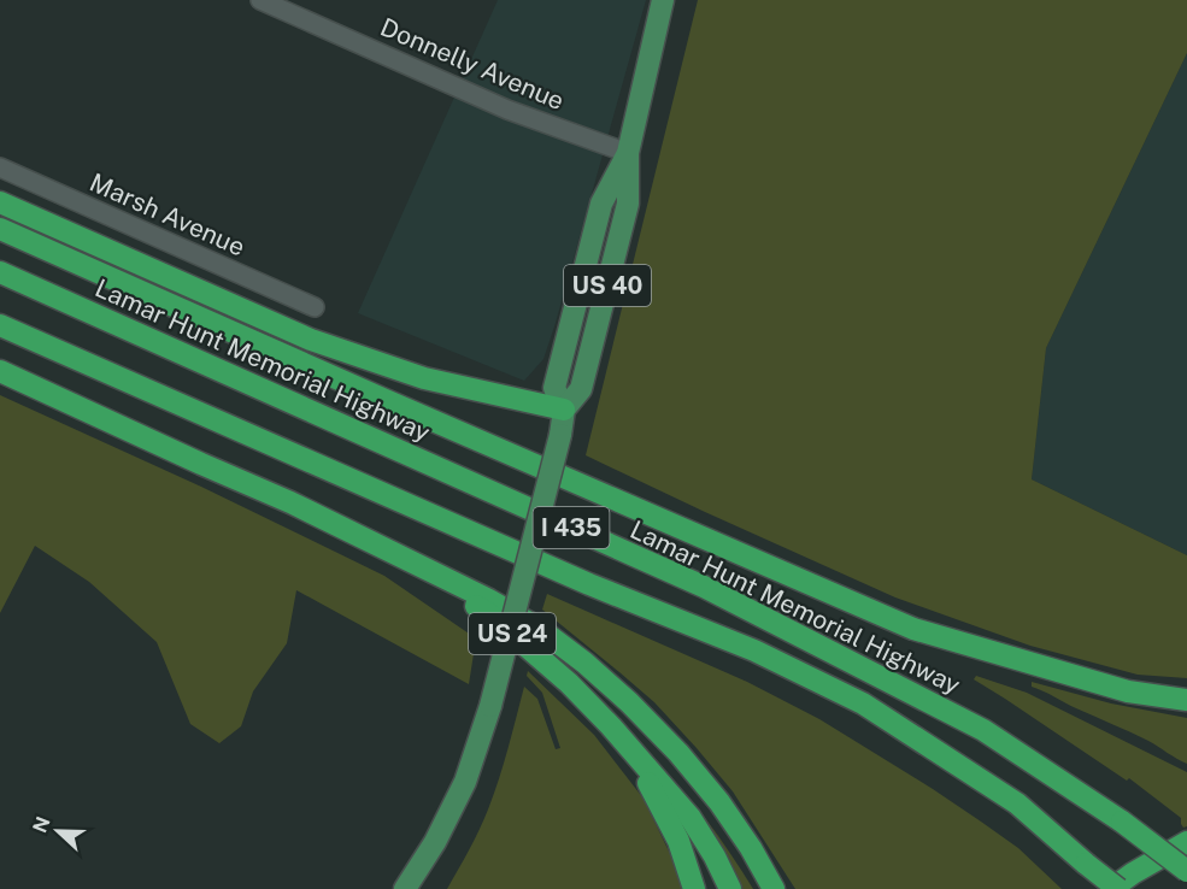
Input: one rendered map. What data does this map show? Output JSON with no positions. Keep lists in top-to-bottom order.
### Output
{
  "streets": {
    "highway": ["Lamar Hunt Memorial Highway", "I 435", "US 24"],
    "main road": ["US 40"],
    "street": ["Donnelly Avenue", "Marsh Avenue"]
  },
  "crossings": [
    ["Donnelly Avenue", "US 40"]
  ],
  "north": "left"
}
